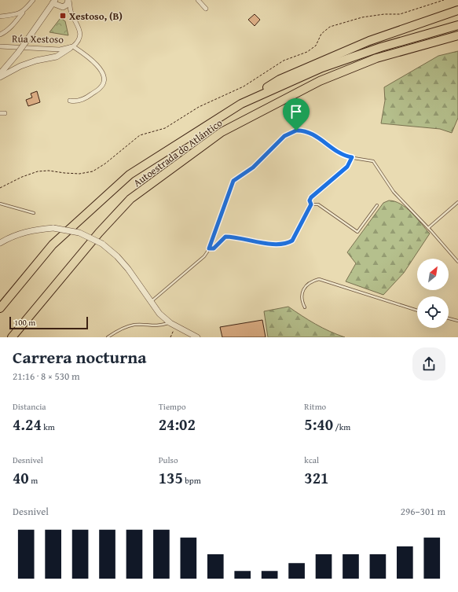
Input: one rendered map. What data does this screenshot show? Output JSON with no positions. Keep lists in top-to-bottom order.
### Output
{
  "streets": {
    "highway": ["Autoestrada do Atlántico"],
    "street": ["Rúa Xestoso"]
  },
  "places": {
    "transit": ["Xestoso, (B)"]
  },
  "scale_bar": "100 m",
  "north": "top right",
  "page": {
    "scale": "100 m",
    "heading": ["Carrera nocturna", "21:16 · 8 × 530 m"],
    "stats": [
      ["Distancia", "4.24 km"],
      ["Tiempo", "24:02"],
      ["Ritmo", "5:40 /km"],
      ["Desnivel", "40 m"],
      ["Pulso", "135 bpm"],
      ["kcal", "321"]
    ],
    "chart": ["Desnivel", "296–301 m"]
  }
}
